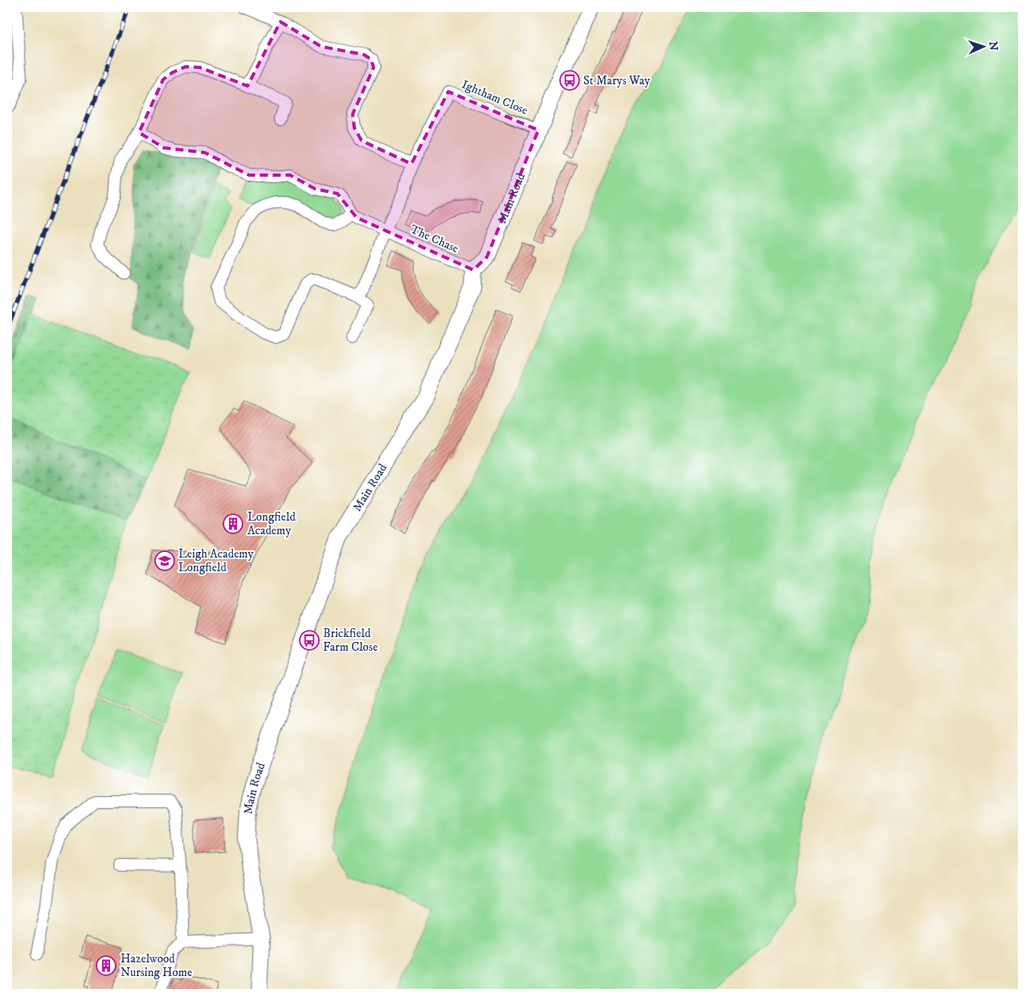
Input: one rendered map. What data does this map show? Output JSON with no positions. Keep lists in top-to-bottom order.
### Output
{
  "streets": {
    "main road": ["Main Road"],
    "street": ["Ightham Close", "The Chase"]
  },
  "crossings": [
    ["Ightham Close", "Main Road"],
    ["Main Road", "The Chase"]
  ],
  "places": {
    "bus stop": ["St Marys Way", "Brickfield Farm Close"],
    "building": ["Longfield Academy", "Hazelwood Nursing Home"],
    "school or university": ["Leigh Academy Longfield"]
  },
  "north": "right"
}
